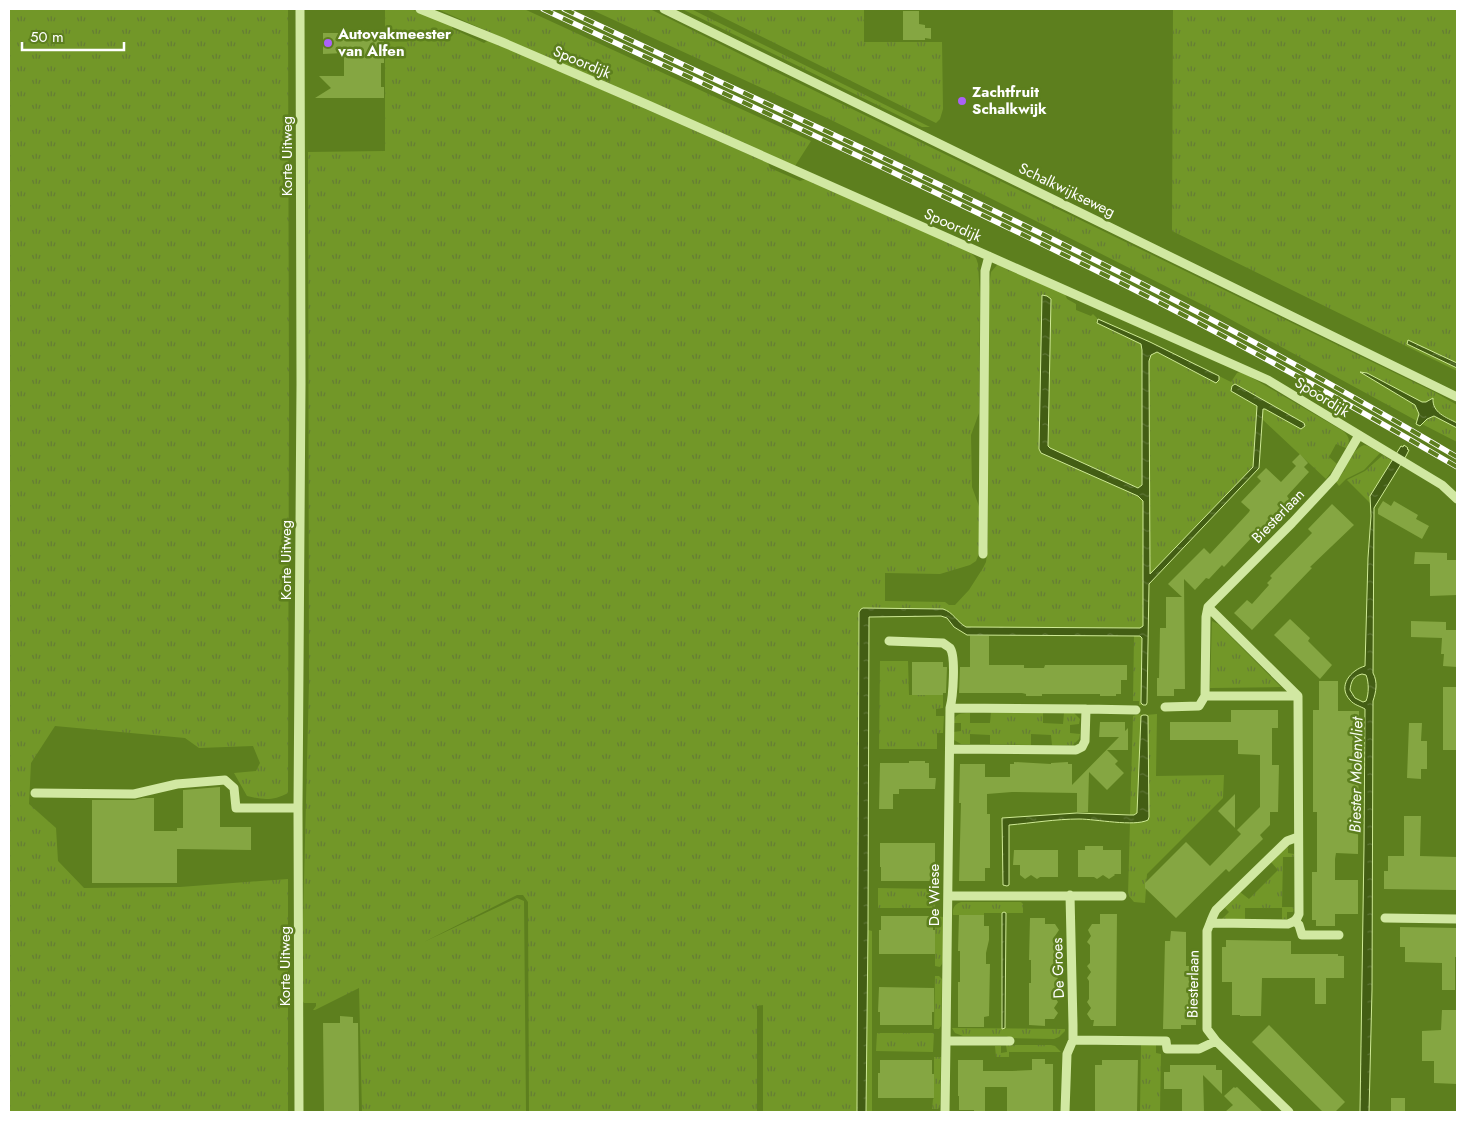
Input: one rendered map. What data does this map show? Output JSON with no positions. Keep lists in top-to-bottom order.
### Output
{
  "streets": {
    "street": [
      "Spoordijk",
      "Korte Uitweg",
      "Schalkwijkseweg",
      "Biesterlaan",
      "De Wiese",
      "De Groes"
    ]
  },
  "crossings": [
    ["Spoordijk", "Biesterlaan"]
  ],
  "water": ["Biester Molenvliet"],
  "places": ["Autovakmeester van Alfen", "Zachtfruit Schalkwijk"],
  "scale_bar": "50 m"
}
